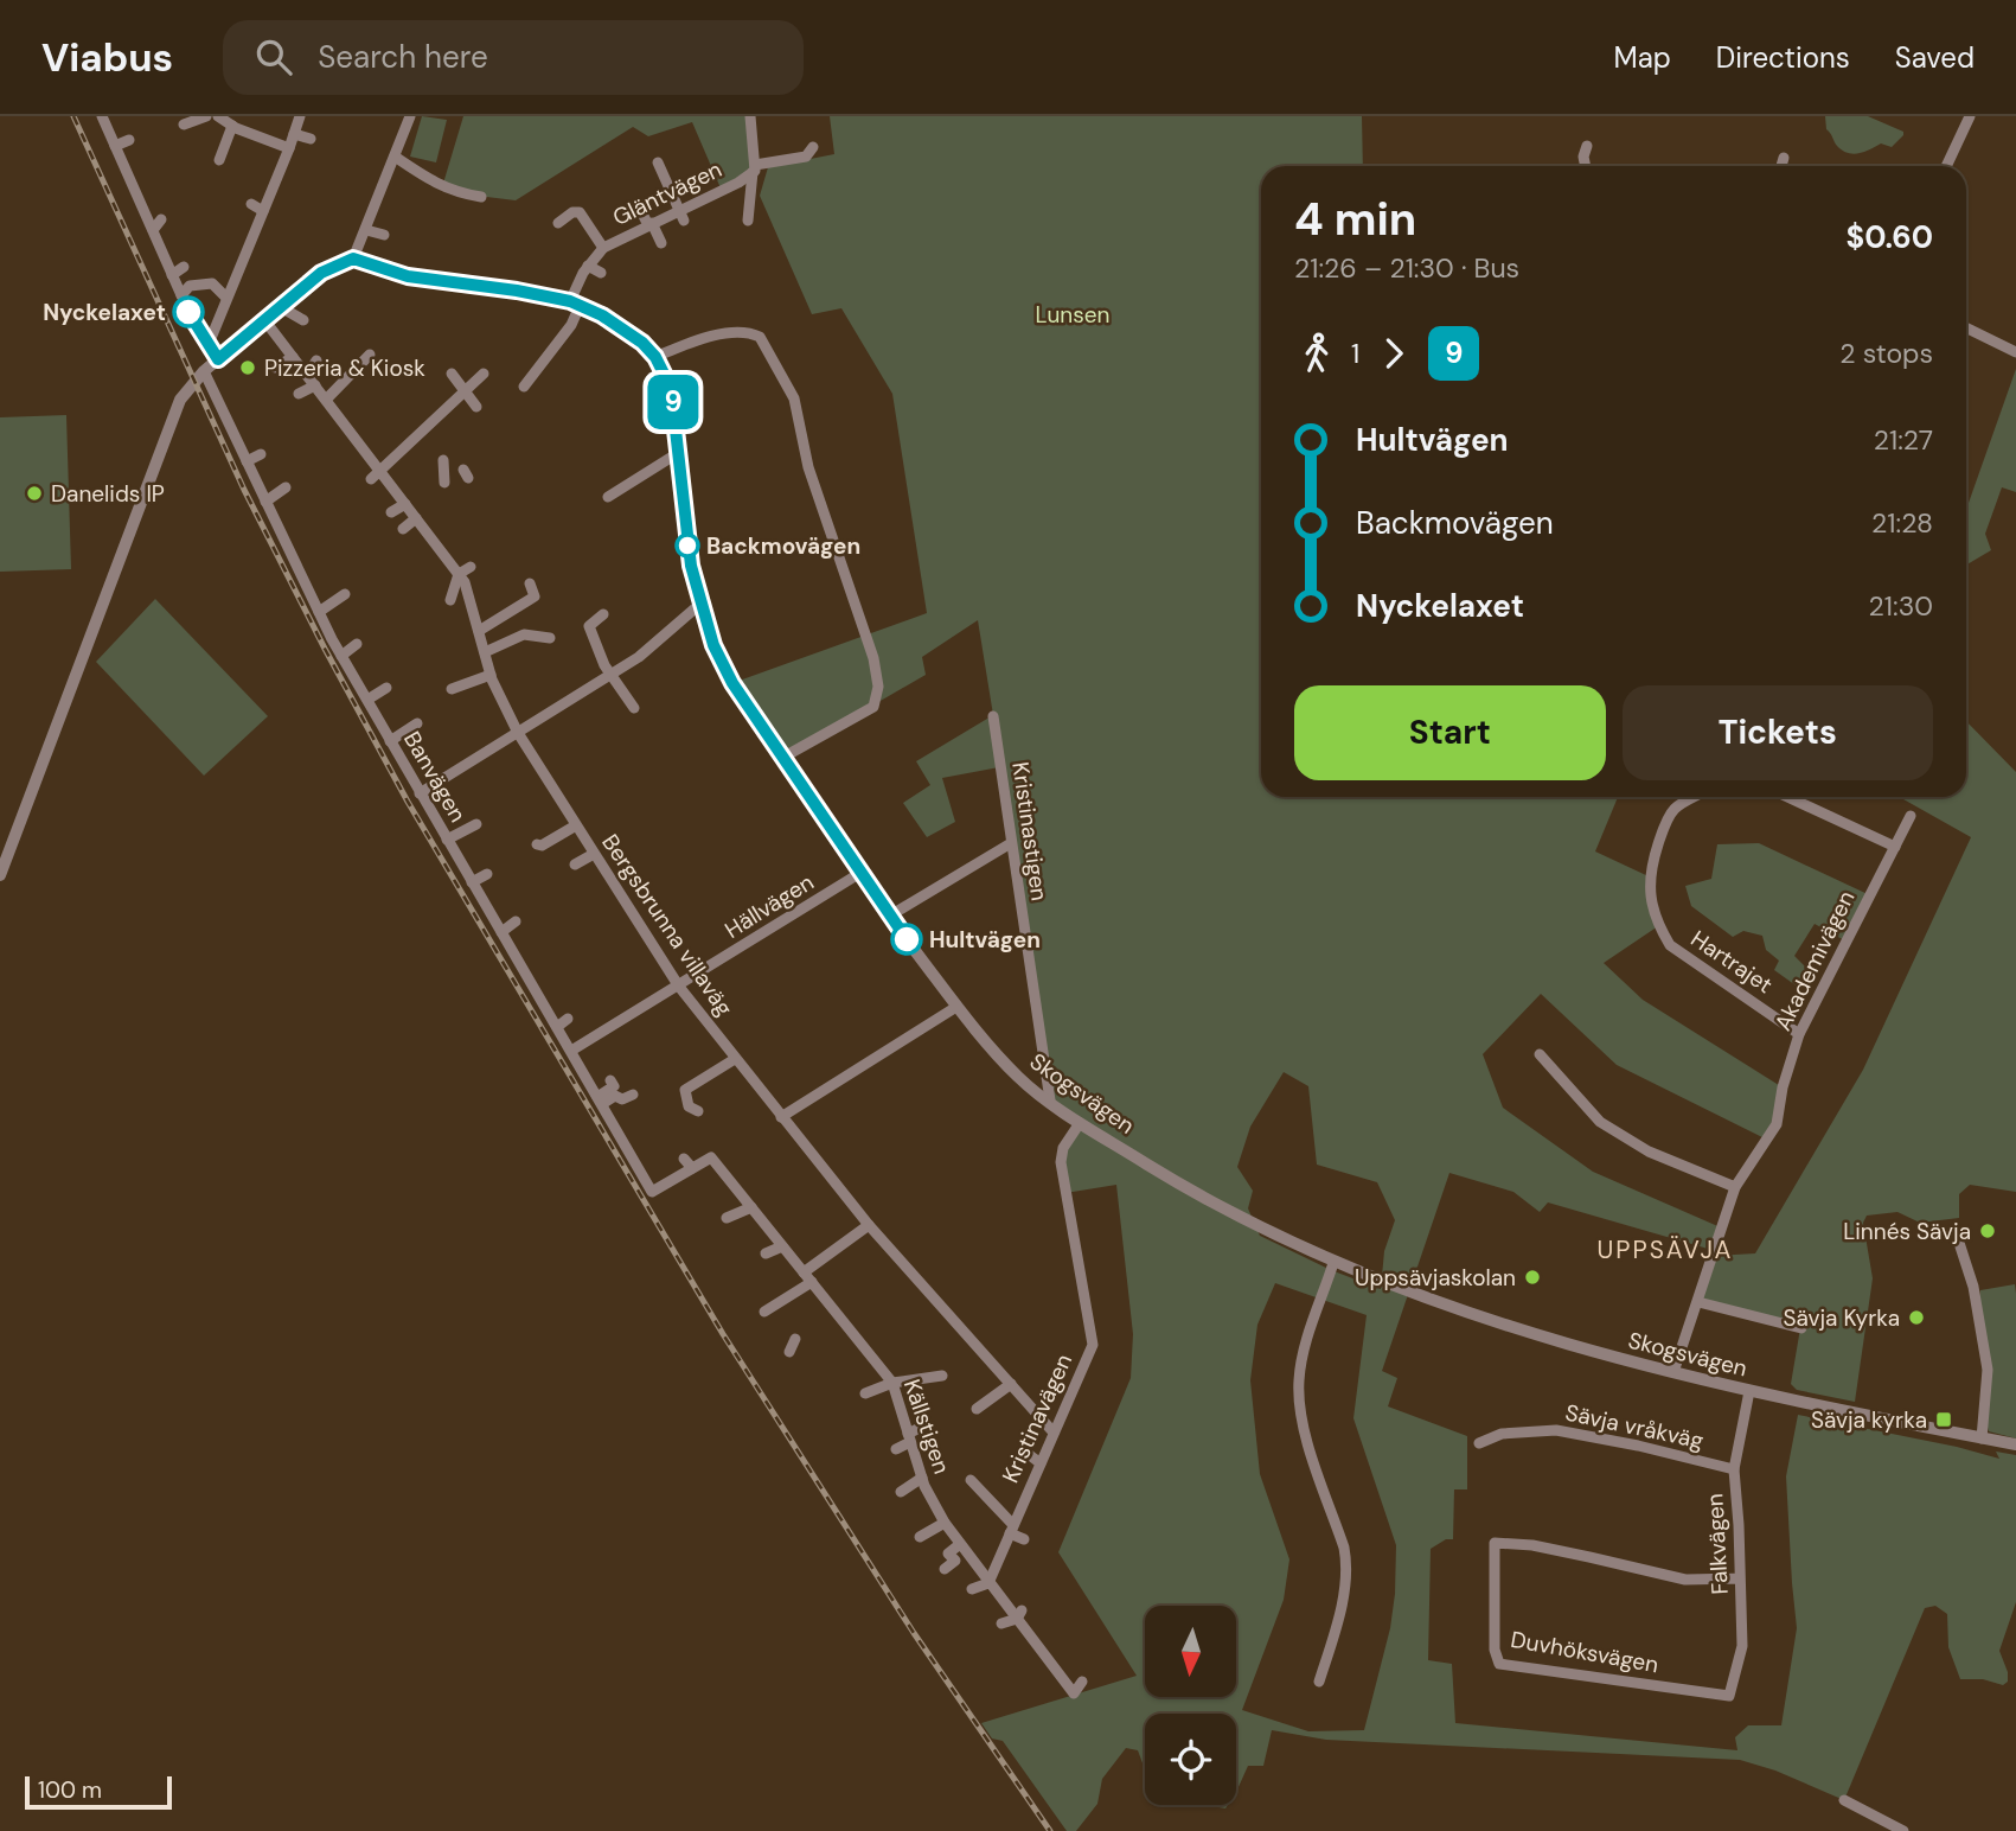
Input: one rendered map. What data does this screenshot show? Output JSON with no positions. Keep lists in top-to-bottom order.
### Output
{
  "streets": {
    "street": [
      "Gläntvägen",
      "Banvägen",
      "Kristinastigen",
      "Hällvägen",
      "Bergsbrunna villaväg",
      "Akademivägen",
      "Hartrajet",
      "Skogsvägen",
      "Kristinavägen",
      "Källstigen",
      "Sävja vråkväg",
      "Falkvägen",
      "Duvhöksvägen"
    ]
  },
  "crossings": [
    ["Gläntvägen", "Skogsvägen"],
    ["Banvägen", "Hällvägen"],
    ["Banvägen", "Källstigen"],
    ["Kristinastigen", "Skogsvägen"],
    ["Hällvägen", "Bergsbrunna villaväg"],
    ["Hällvägen", "Skogsvägen"],
    ["Bergsbrunna villaväg", "Kristinavägen"],
    ["Akademivägen", "Hartrajet"],
    ["Akademivägen", "Skogsvägen"],
    ["Skogsvägen", "Kristinavägen"],
    ["Skogsvägen", "Falkvägen"],
    ["Kristinavägen", "Källstigen"],
    ["Sävja vråkväg", "Falkvägen"],
    ["Falkvägen", "Duvhöksvägen"]
  ],
  "districts": ["UPPSÄVJA"],
  "parks": ["Lunsen"],
  "places": {
    "other": [
      "Nyckelaxet",
      "Pizzeria & Kiosk",
      "Danelids IP",
      "Backmovägen",
      "Hultvägen",
      "Linnés Sävja",
      "Uppsävjaskolan",
      "Sävja Kyrka"
    ],
    "transit": ["Sävja kyrka"]
  },
  "lines": ["bus line 9"],
  "scale_bar": "100 m",
  "north": "bottom",
  "page": {
    "header": "Viabus",
    "search": "Search here",
    "nav": ["Map", "Directions", "Saved"],
    "on_map": "9",
    "heading": ["4 min", "21:26 – 21:30 · Bus", "$0.60"],
    "legs": ["1", "9", "2 stops"],
    "list": [
      {
        "name": "Hultvägen",
        "value": "21:27"
      },
      {
        "name": "Backmovägen",
        "value": "21:28"
      },
      {
        "name": "Nyckelaxet",
        "value": "21:30"
      }
    ],
    "buttons": ["Start", "Tickets"],
    "scale": "100 m"
  }
}
